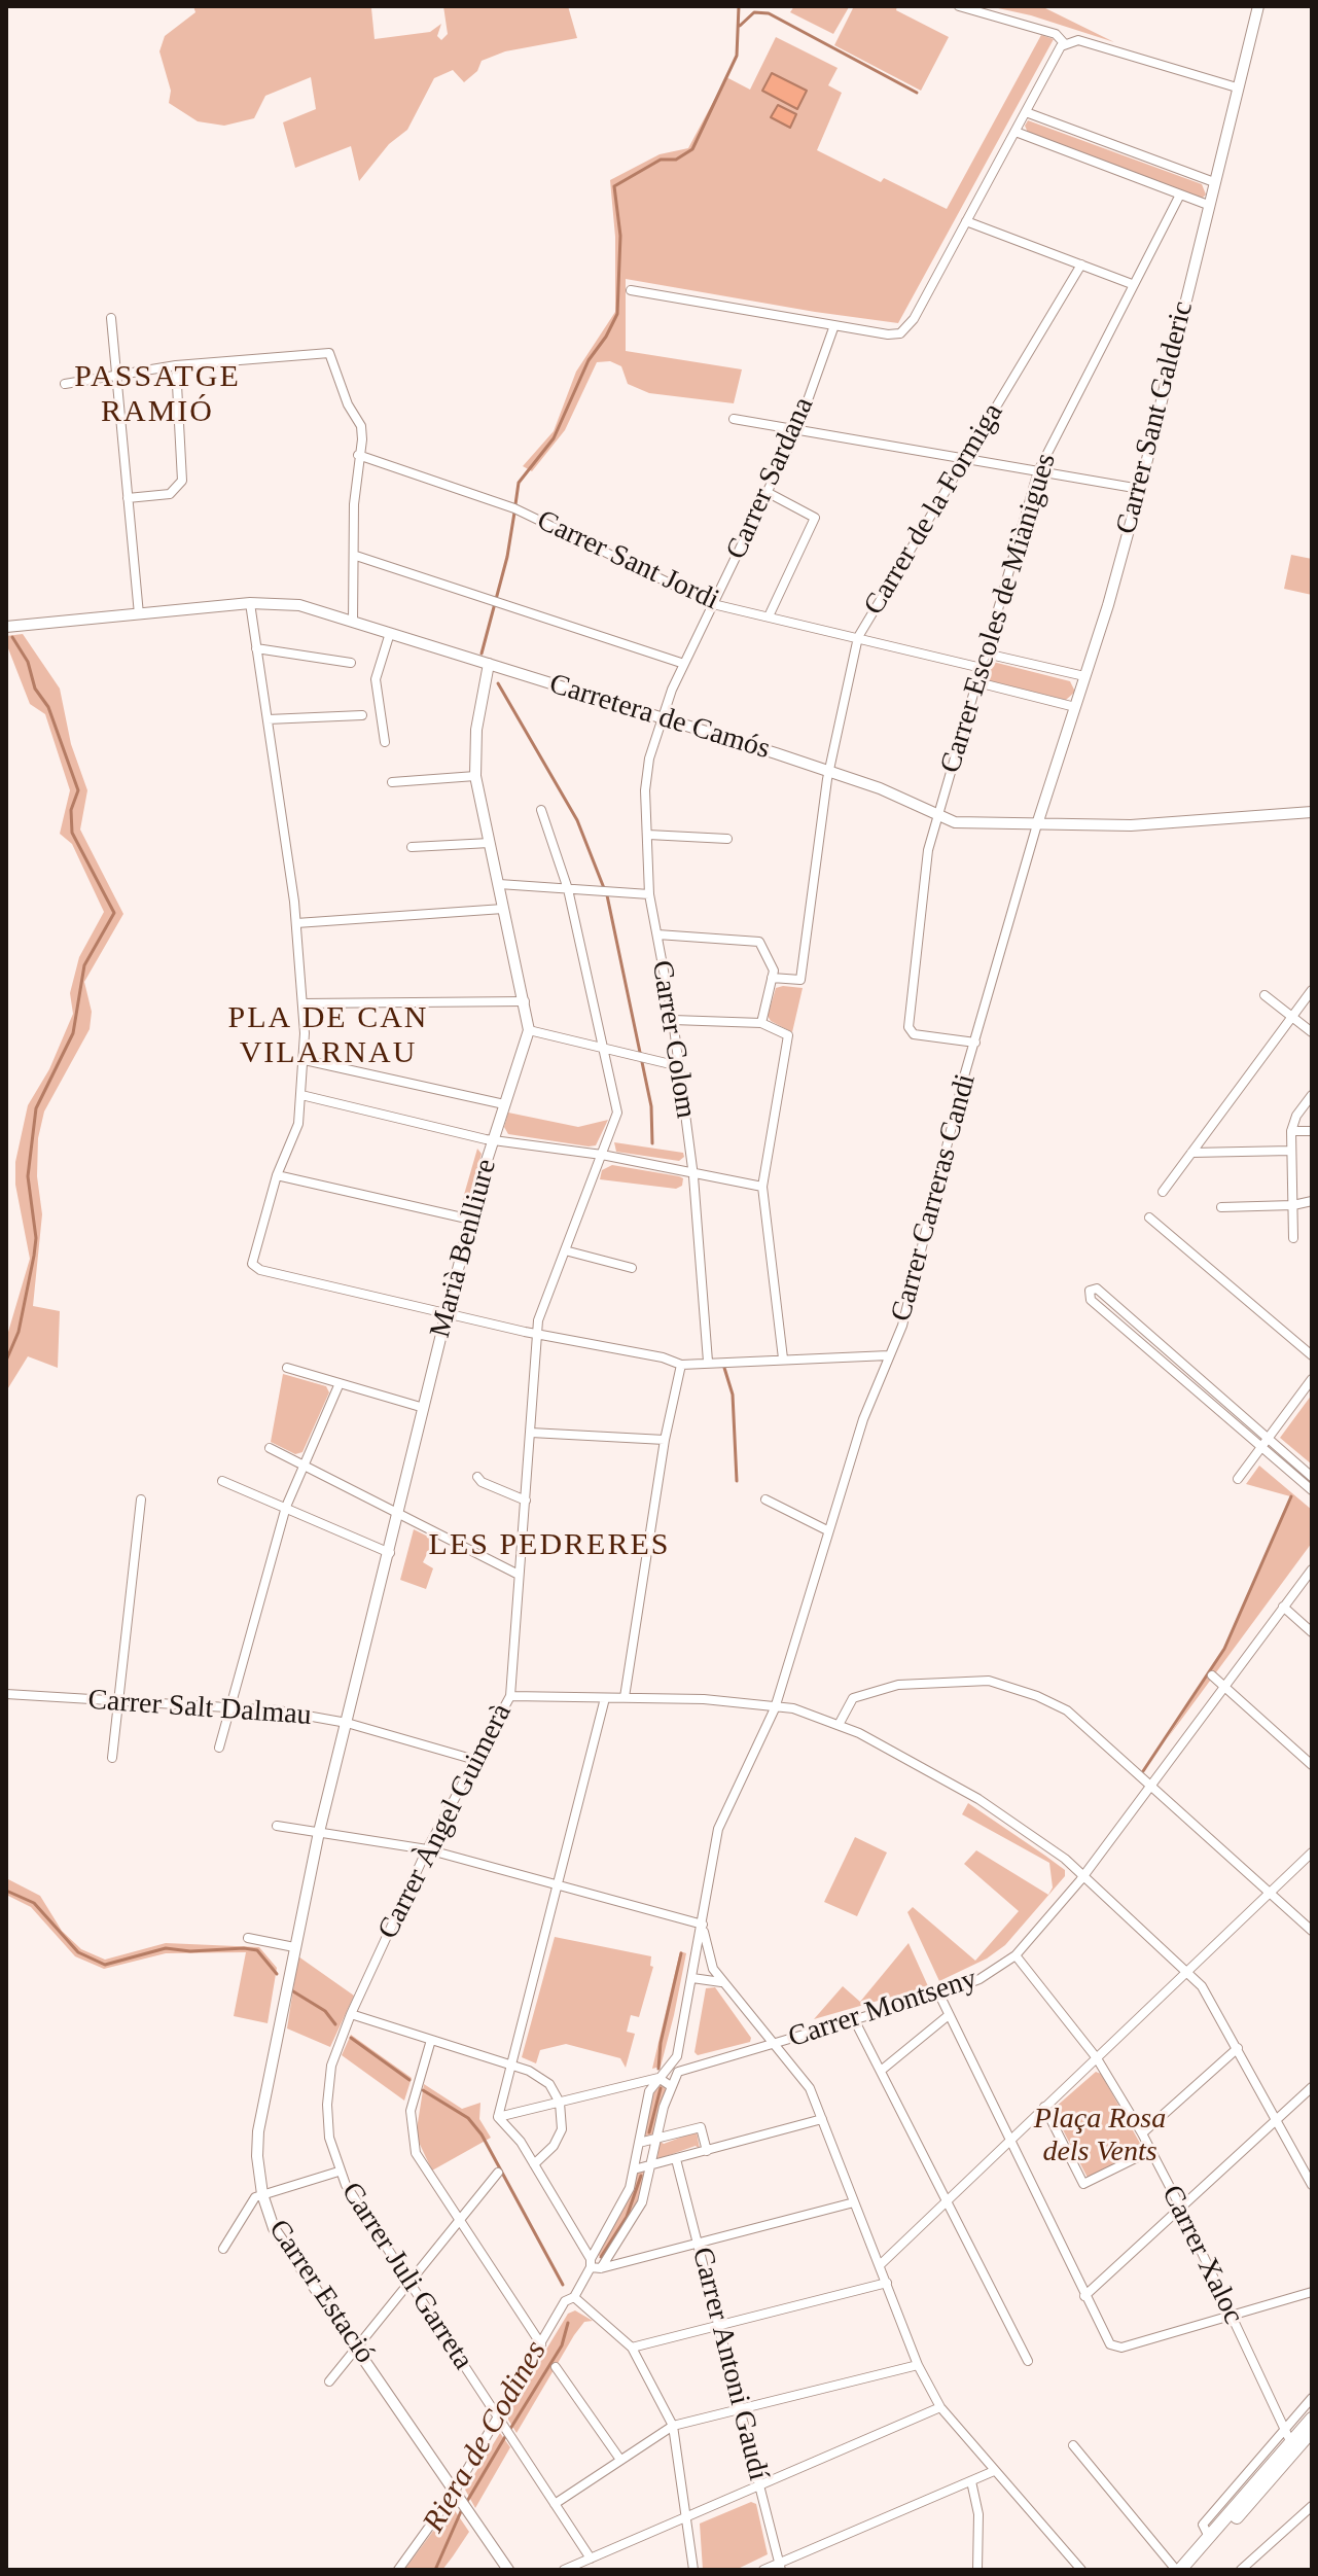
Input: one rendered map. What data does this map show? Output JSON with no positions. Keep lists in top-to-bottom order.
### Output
{
  "streets": {
    "street": [
      "Carrer Sant Galderic",
      "Carrer Sardana",
      "Carrer de la Formiga",
      "Carrer Sant Jordi",
      "Carrer Escoles de Miànigues",
      "Carretera de Camós",
      "Carrer Colom",
      "Carrer Carreras Candi",
      "Marià Benlliure",
      "Carrer Salt Dalmau",
      "Carrer Àngel Guimerà",
      "Carrer Montseny",
      "Carrer Xaloc",
      "Carrer Juli Garreta",
      "Carrer Estació",
      "Carrer Antoni Gaudí"
    ]
  },
  "crossings": [
    ["Carrer Sant Galderic", "Carretera de Camós"],
    ["Carrer Sant Galderic", "Carrer Carreras Candi"],
    ["Carrer Sardana", "Carrer Sant Jordi"],
    ["Carrer Sardana", "Carretera de Camós"],
    ["Carrer Sardana", "Carrer Colom"],
    ["Carrer de la Formiga", "Carrer Sant Jordi"],
    ["Carrer de la Formiga", "Carretera de Camós"],
    ["Carrer Sant Jordi", "Carrer Escoles de Miànigues"],
    ["Carrer Escoles de Miànigues", "Carretera de Camós"],
    ["Carrer Escoles de Miànigues", "Carrer Carreras Candi"],
    ["Carretera de Camós", "Carrer Colom"],
    ["Carretera de Camós", "Carrer Carreras Candi"],
    ["Carretera de Camós", "Marià Benlliure"],
    ["Marià Benlliure", "Carrer Salt Dalmau"],
    ["Marià Benlliure", "Carrer Estació"],
    ["Carrer Salt Dalmau", "Carrer Àngel Guimerà"],
    ["Carrer Àngel Guimerà", "Carrer Juli Garreta"],
    ["Carrer Montseny", "Carrer Xaloc"]
  ],
  "districts": ["PASSATGE RAMIÓ", "PLA DE CAN VILARNAU", "LES PEDRERES"],
  "water": ["Riera de Codines"],
  "parks": ["Plaça Rosa dels Vents"]
}
